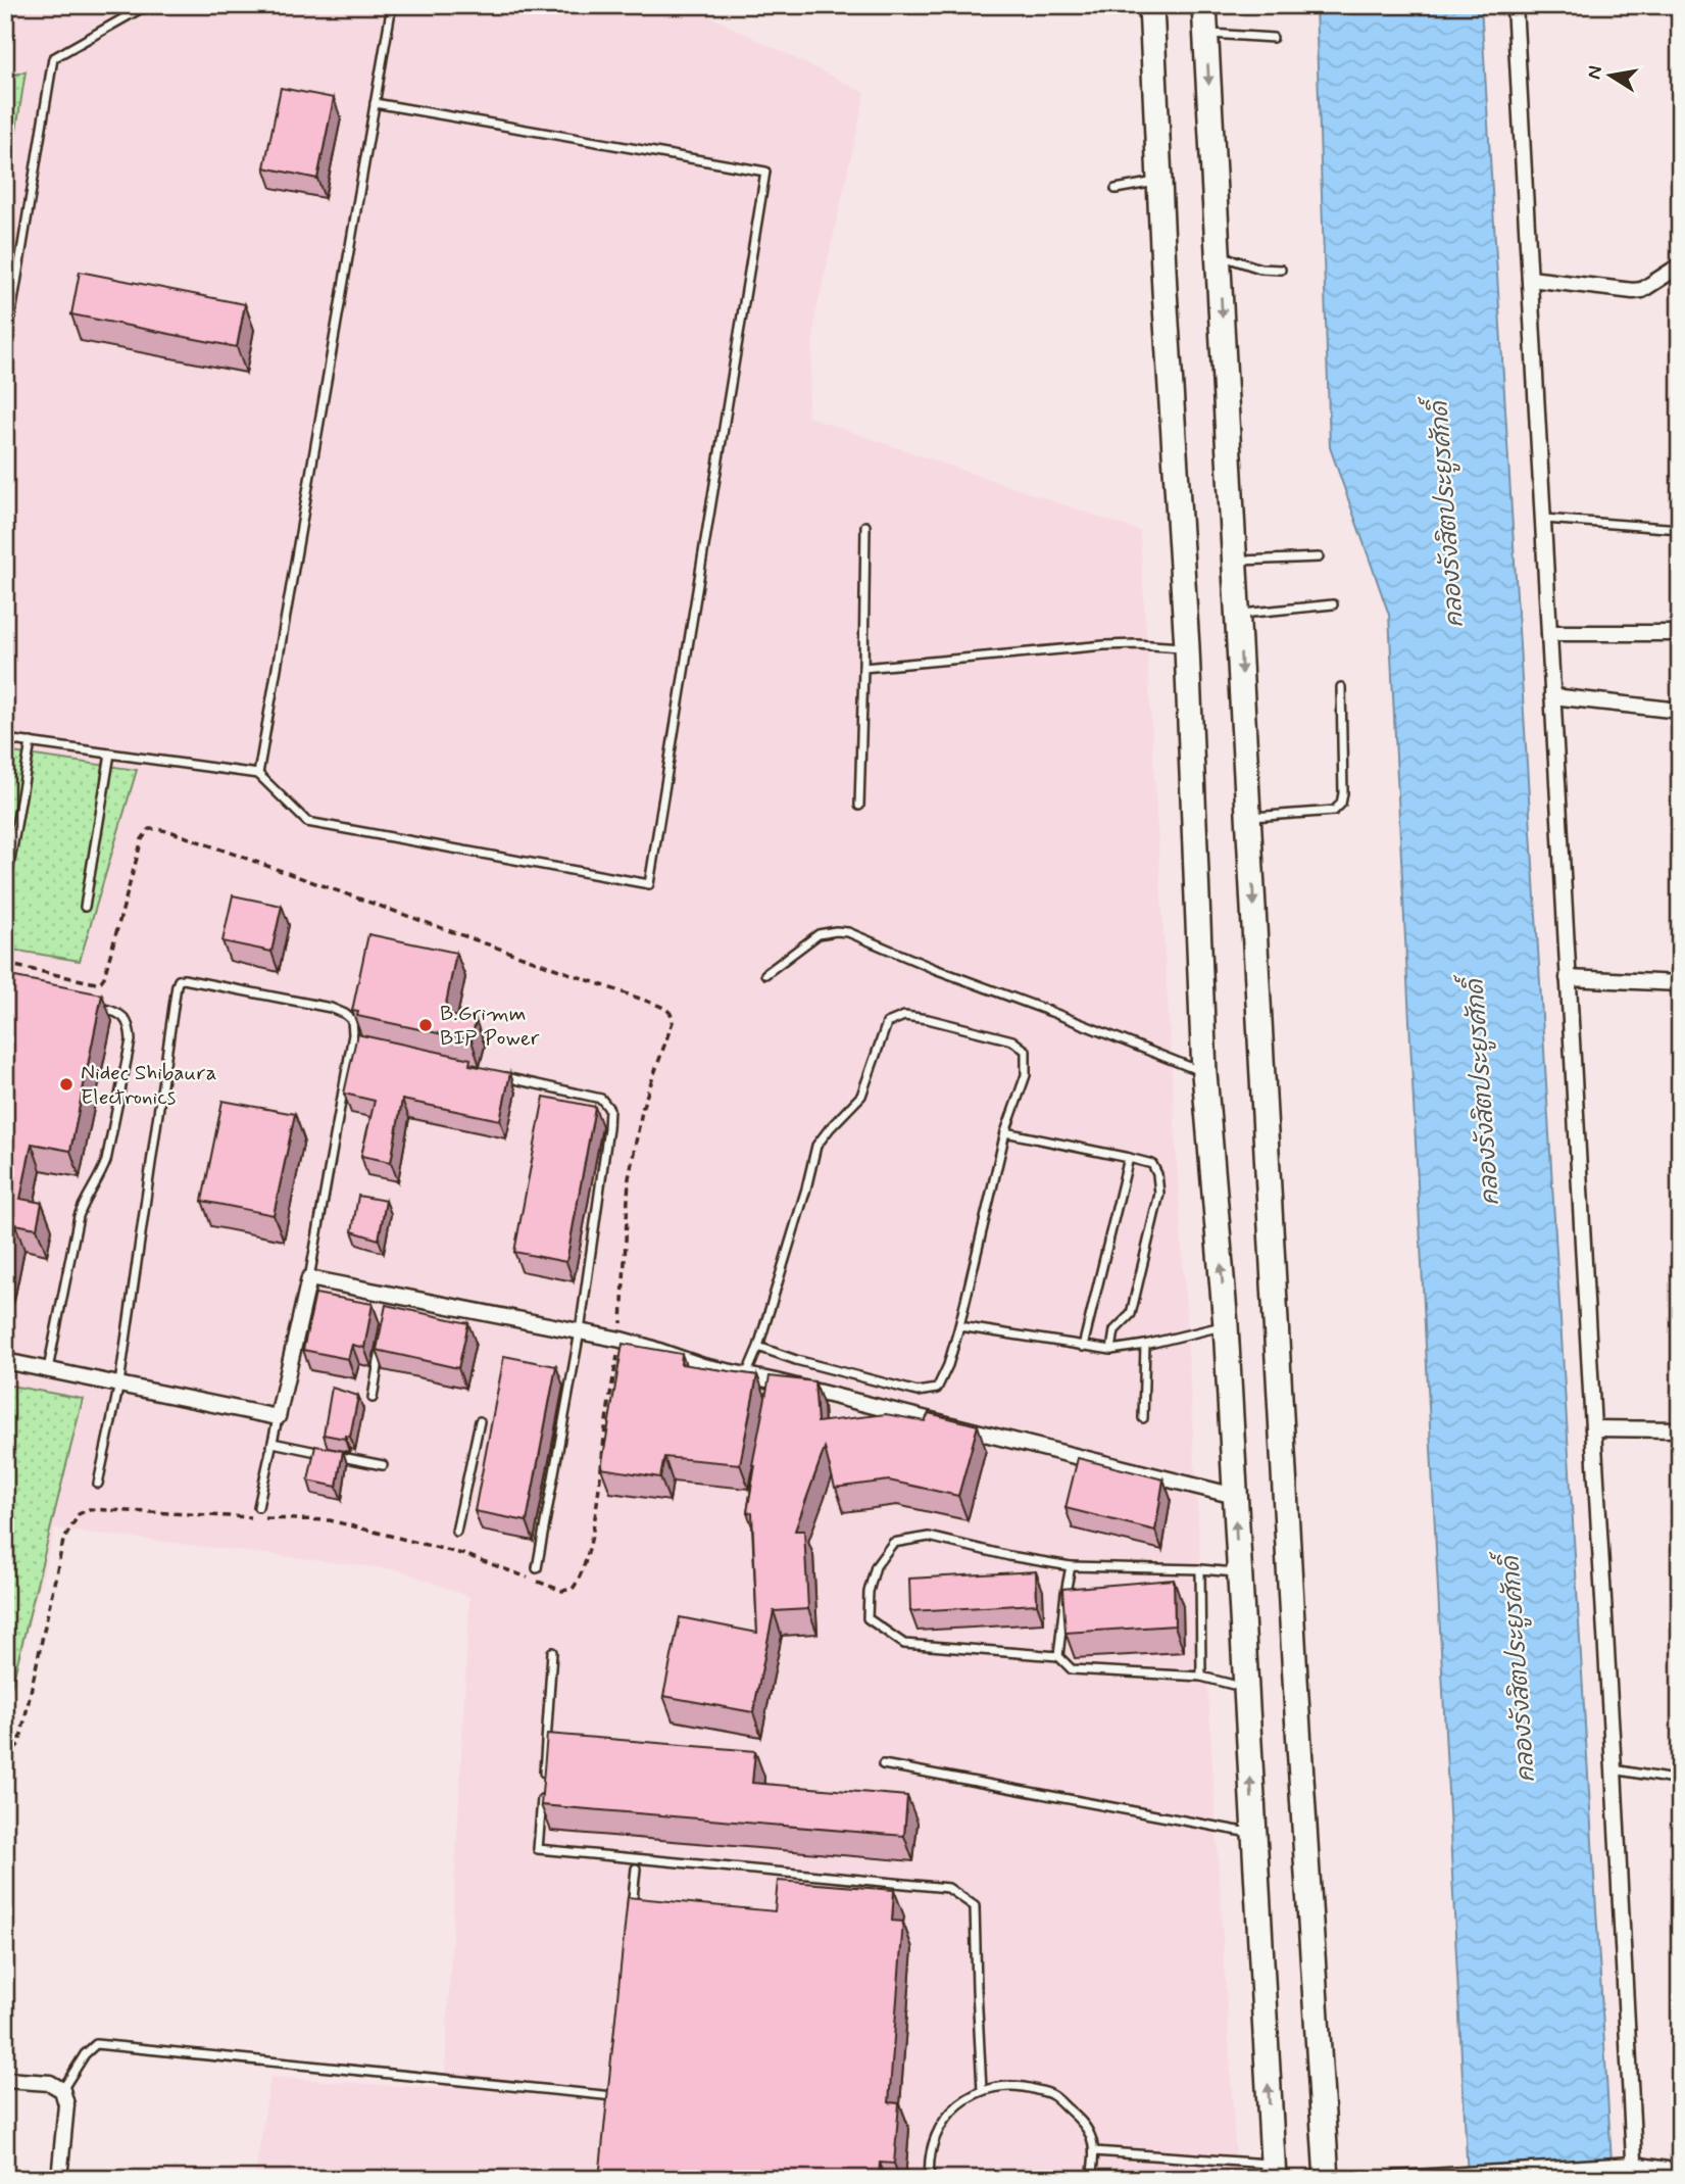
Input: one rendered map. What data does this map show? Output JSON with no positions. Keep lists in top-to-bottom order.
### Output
{
  "water": ["คลองรังสิตประยูรศักดิ์"],
  "places": ["B.Grimm BIP Power", "Nidec Shibaura Electronics"],
  "north": "left"
}
